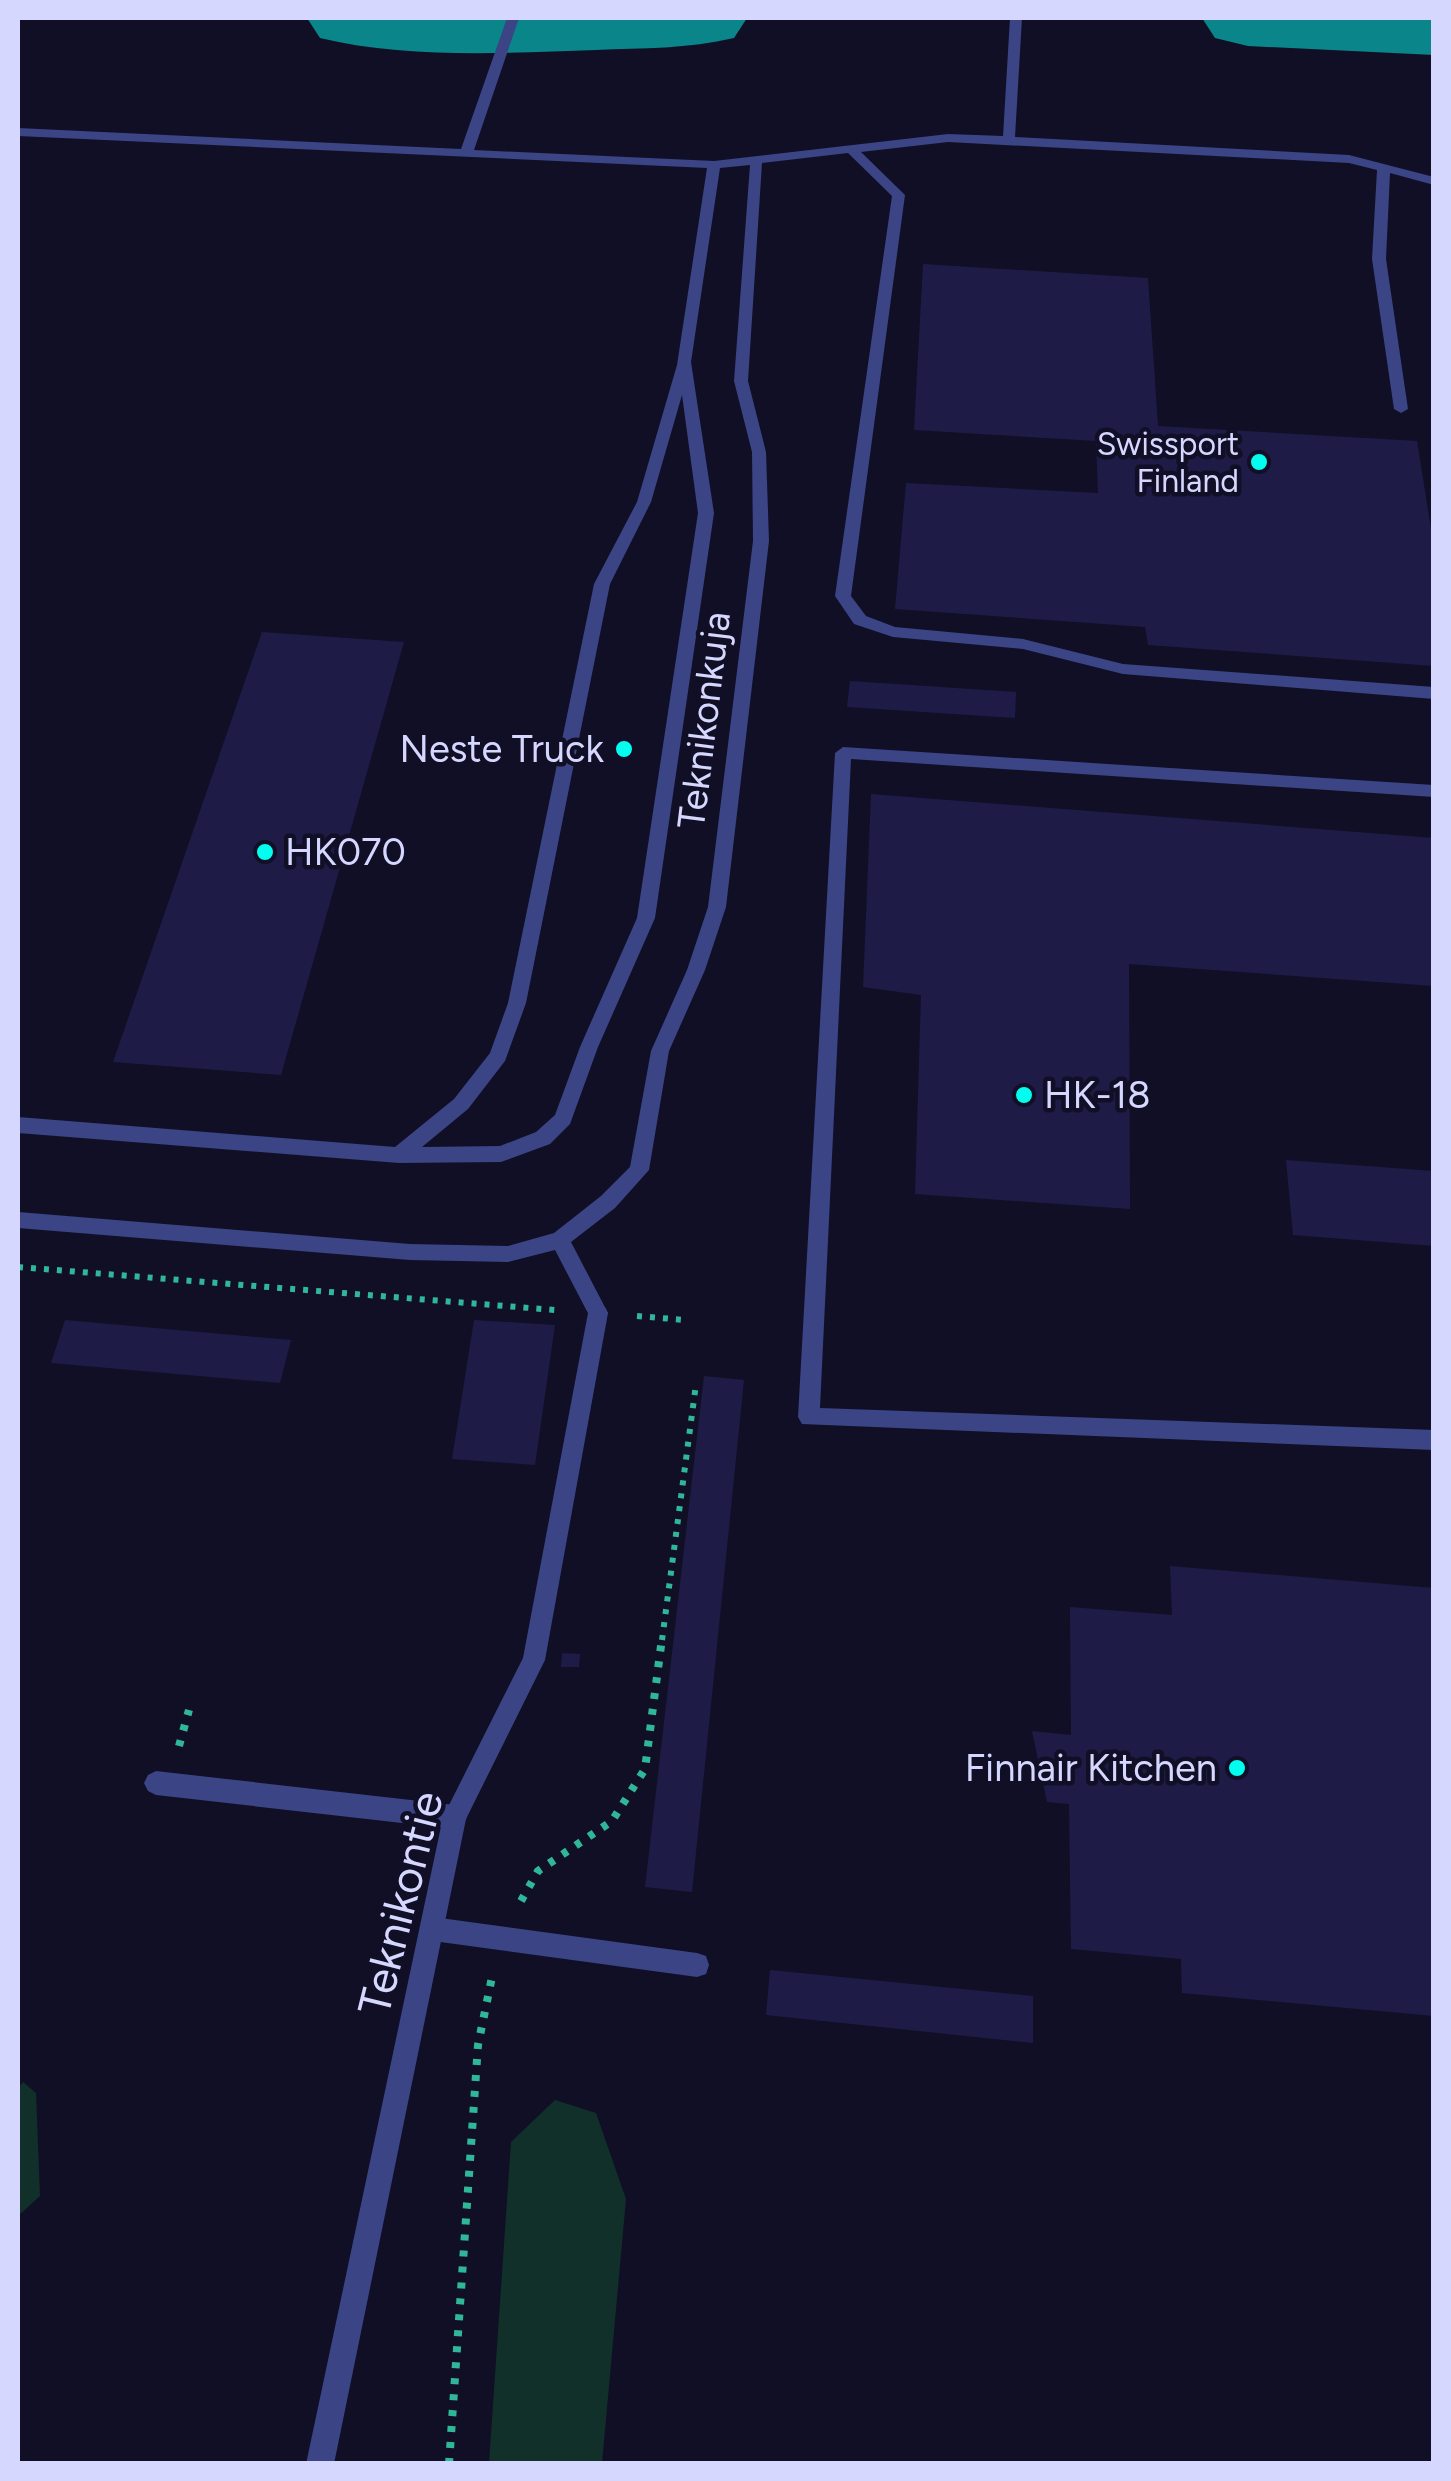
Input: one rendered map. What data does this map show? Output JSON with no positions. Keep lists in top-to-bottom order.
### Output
{
  "streets": {
    "street": ["Teknikonkuja", "Teknikontie"]
  },
  "places": [
    "Swissport Finland",
    "Neste Truck",
    "HK070",
    "HK-18",
    "Finnair Kitchen"
  ]
}
